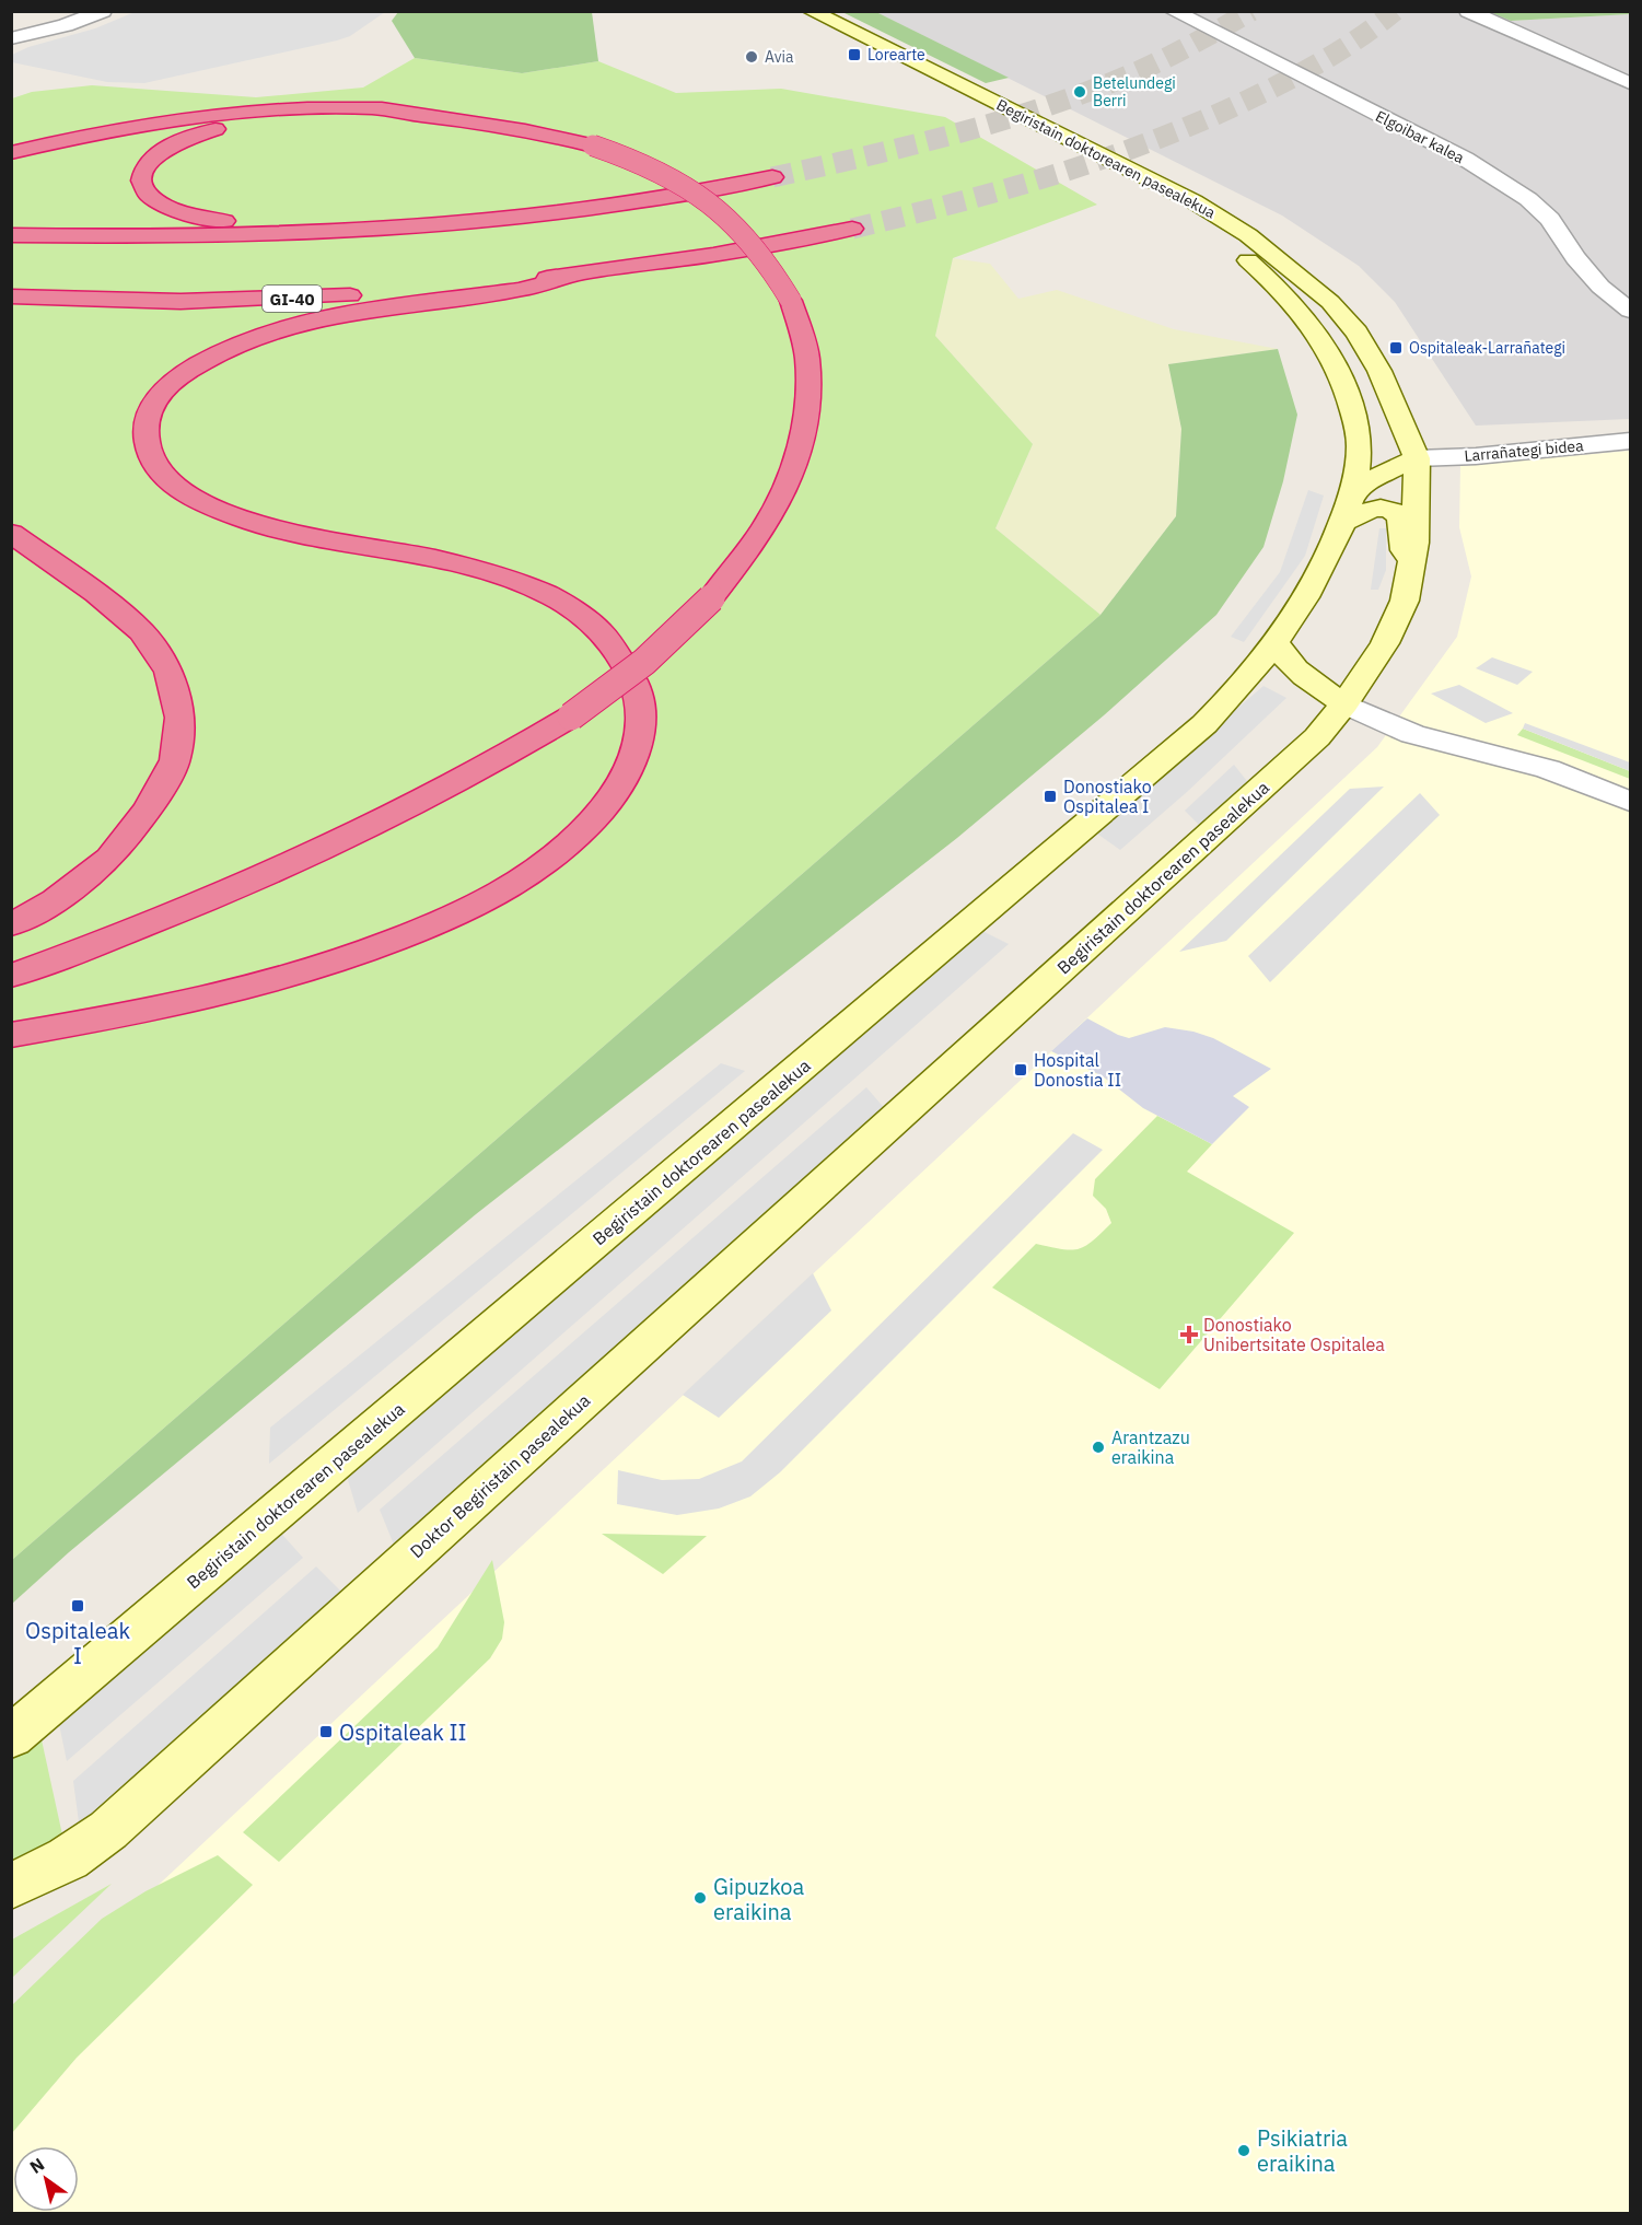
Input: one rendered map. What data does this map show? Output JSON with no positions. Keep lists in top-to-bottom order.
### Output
{
  "streets": {
    "highway": ["GI-40"],
    "main road": ["Begiristain doktorearen pasealekua", "Doktor Begiristain pasealekua"],
    "street": ["Elgoibar kalea", "Larrañategi bidea"]
  },
  "crossings": [
    ["Begiristain doktorearen pasealekua", "Larrañategi bidea"],
    ["Begiristain doktorearen pasealekua", "Doktor Begiristain pasealekua"]
  ],
  "places": {
    "transit": [
      "Lorearte",
      "Ospitaleak-Larrañategi",
      "Donostiako Ospitalea I",
      "Hospital Donostia II",
      "Ospitaleak I",
      "Ospitaleak II"
    ],
    "other": [
      "Avia",
      "Betelundegi Berri",
      "Arantzazu eraikina",
      "Gipuzkoa eraikina",
      "Psikiatria eraikina"
    ],
    "health": ["Donostiako Unibertsitate Ospitalea"]
  },
  "north": "top left"
}
